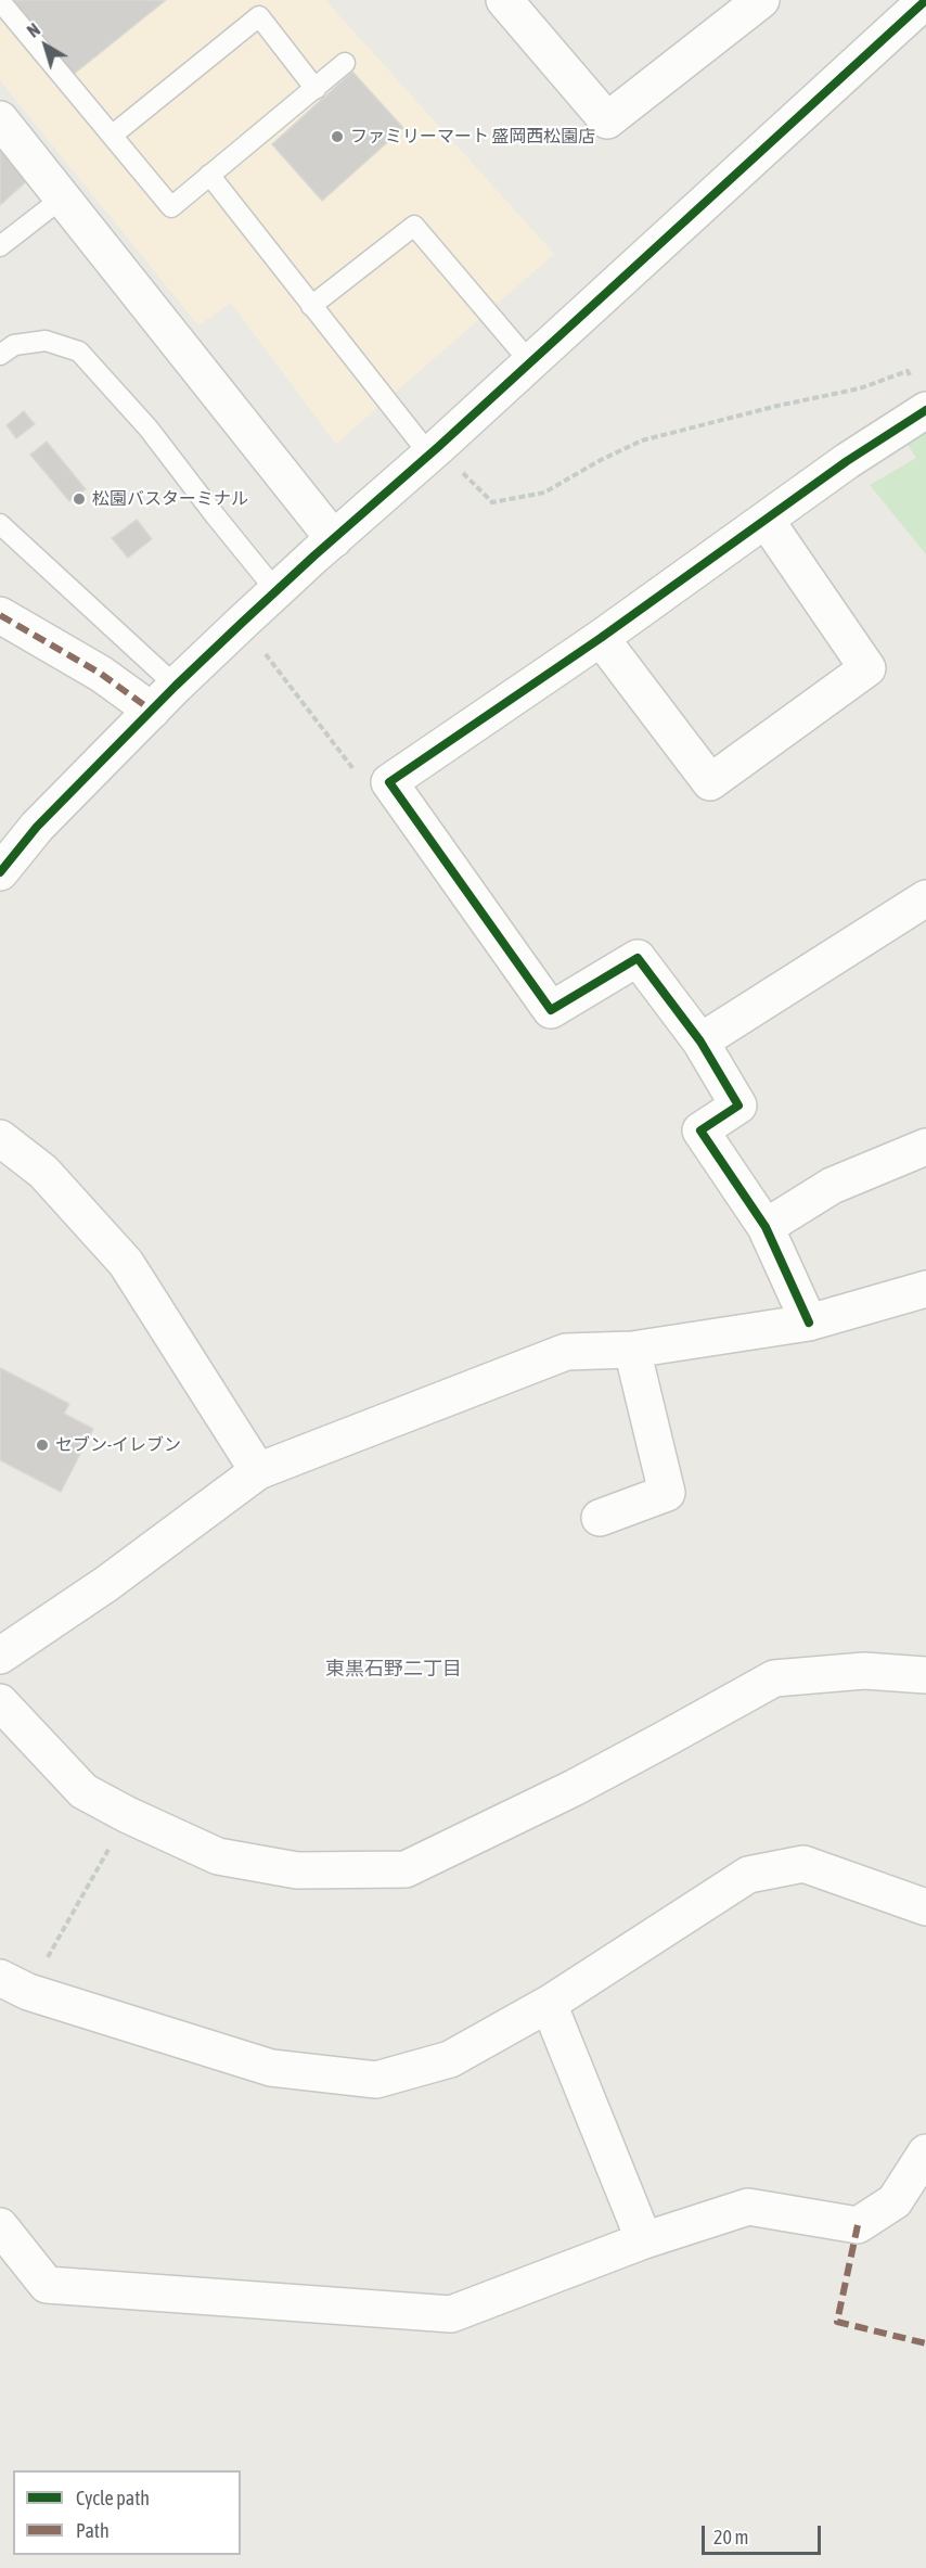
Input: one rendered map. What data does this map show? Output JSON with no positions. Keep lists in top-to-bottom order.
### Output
{
  "districts": ["東黒石野二丁目"],
  "places": ["ファミリーマート 盛岡西松園店", "松園バスターミナル", "セブン-イレブン"],
  "legend": ["Cycle path", "Path"],
  "scale_bar": "20 m",
  "north": "top left"
}
